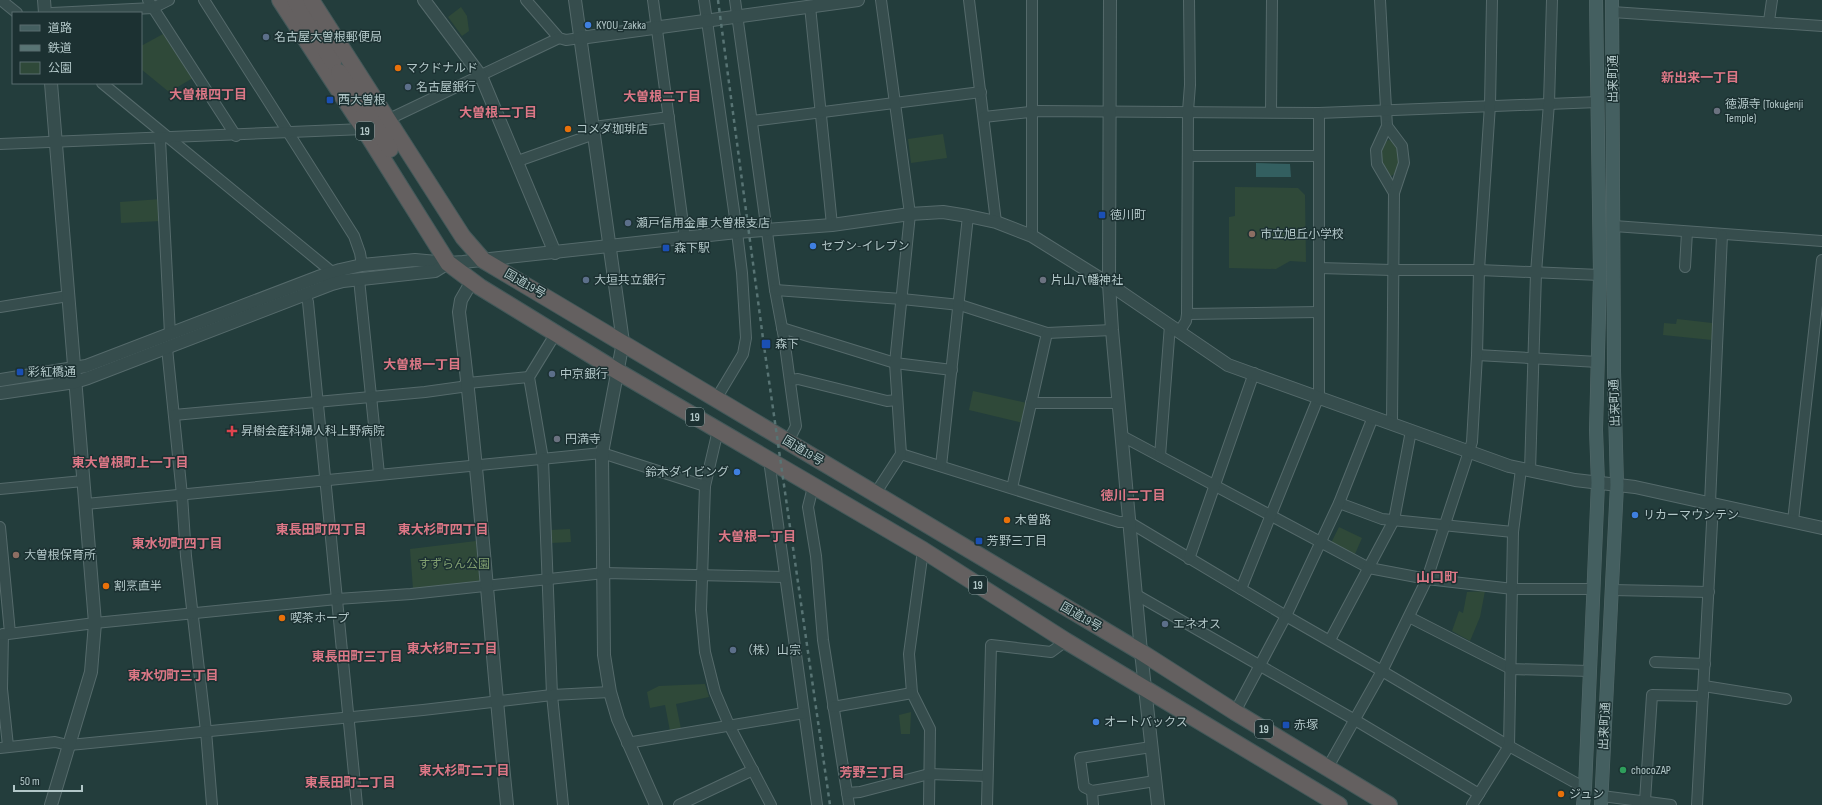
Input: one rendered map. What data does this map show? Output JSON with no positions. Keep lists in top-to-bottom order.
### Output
{
  "streets": {
    "highway": ["19", "国道19号"],
    "main road": ["出来町通"]
  },
  "districts": [
    "新出来一丁目",
    "大曽根四丁目",
    "大曽根二丁目",
    "大曽根二丁目",
    "大曽根一丁目",
    "東大曽根町上一丁目",
    "徳川二丁目",
    "東長田町四丁目",
    "東大杉町四丁目",
    "大曽根一丁目",
    "東水切町四丁目",
    "山口町",
    "東大杉町三丁目",
    "東長田町三丁目",
    "東水切町三丁目",
    "東大杉町二丁目",
    "芳野三丁目",
    "東長田町二丁目"
  ],
  "parks": ["すずらん公園"],
  "places": {
    "other": [
      "KYOU_Zakka",
      "名古屋大曽根郵便局",
      "マクドナルド",
      "名古屋銀行",
      "徳源寺 (Tokugenji Temple)",
      "コメダ珈琲店",
      "瀬戸信用金庫 大曽根支店",
      "市立旭丘小学校",
      "セブン-イレブン",
      "大垣共立銀行",
      "片山八幡神社",
      "中京銀行",
      "円満寺",
      "鈴木ダイビング",
      "リカーマウンテン",
      "木曽路",
      "大曽根保育所",
      "割烹直半",
      "喫茶ホープ",
      "エネオス",
      "（株）山宗",
      "オートバックス",
      "chocoZAP",
      "ジュン"
    ],
    "transit": [
      "西大曽根",
      "徳川町",
      "森下駅",
      "森下",
      "彩紅橋通",
      "芳野三丁目",
      "赤塚"
    ],
    "health": ["昇樹会産科婦人科上野病院"]
  },
  "legend": ["道路", "鉄道", "公園"],
  "scale_bar": "50 m"
}
